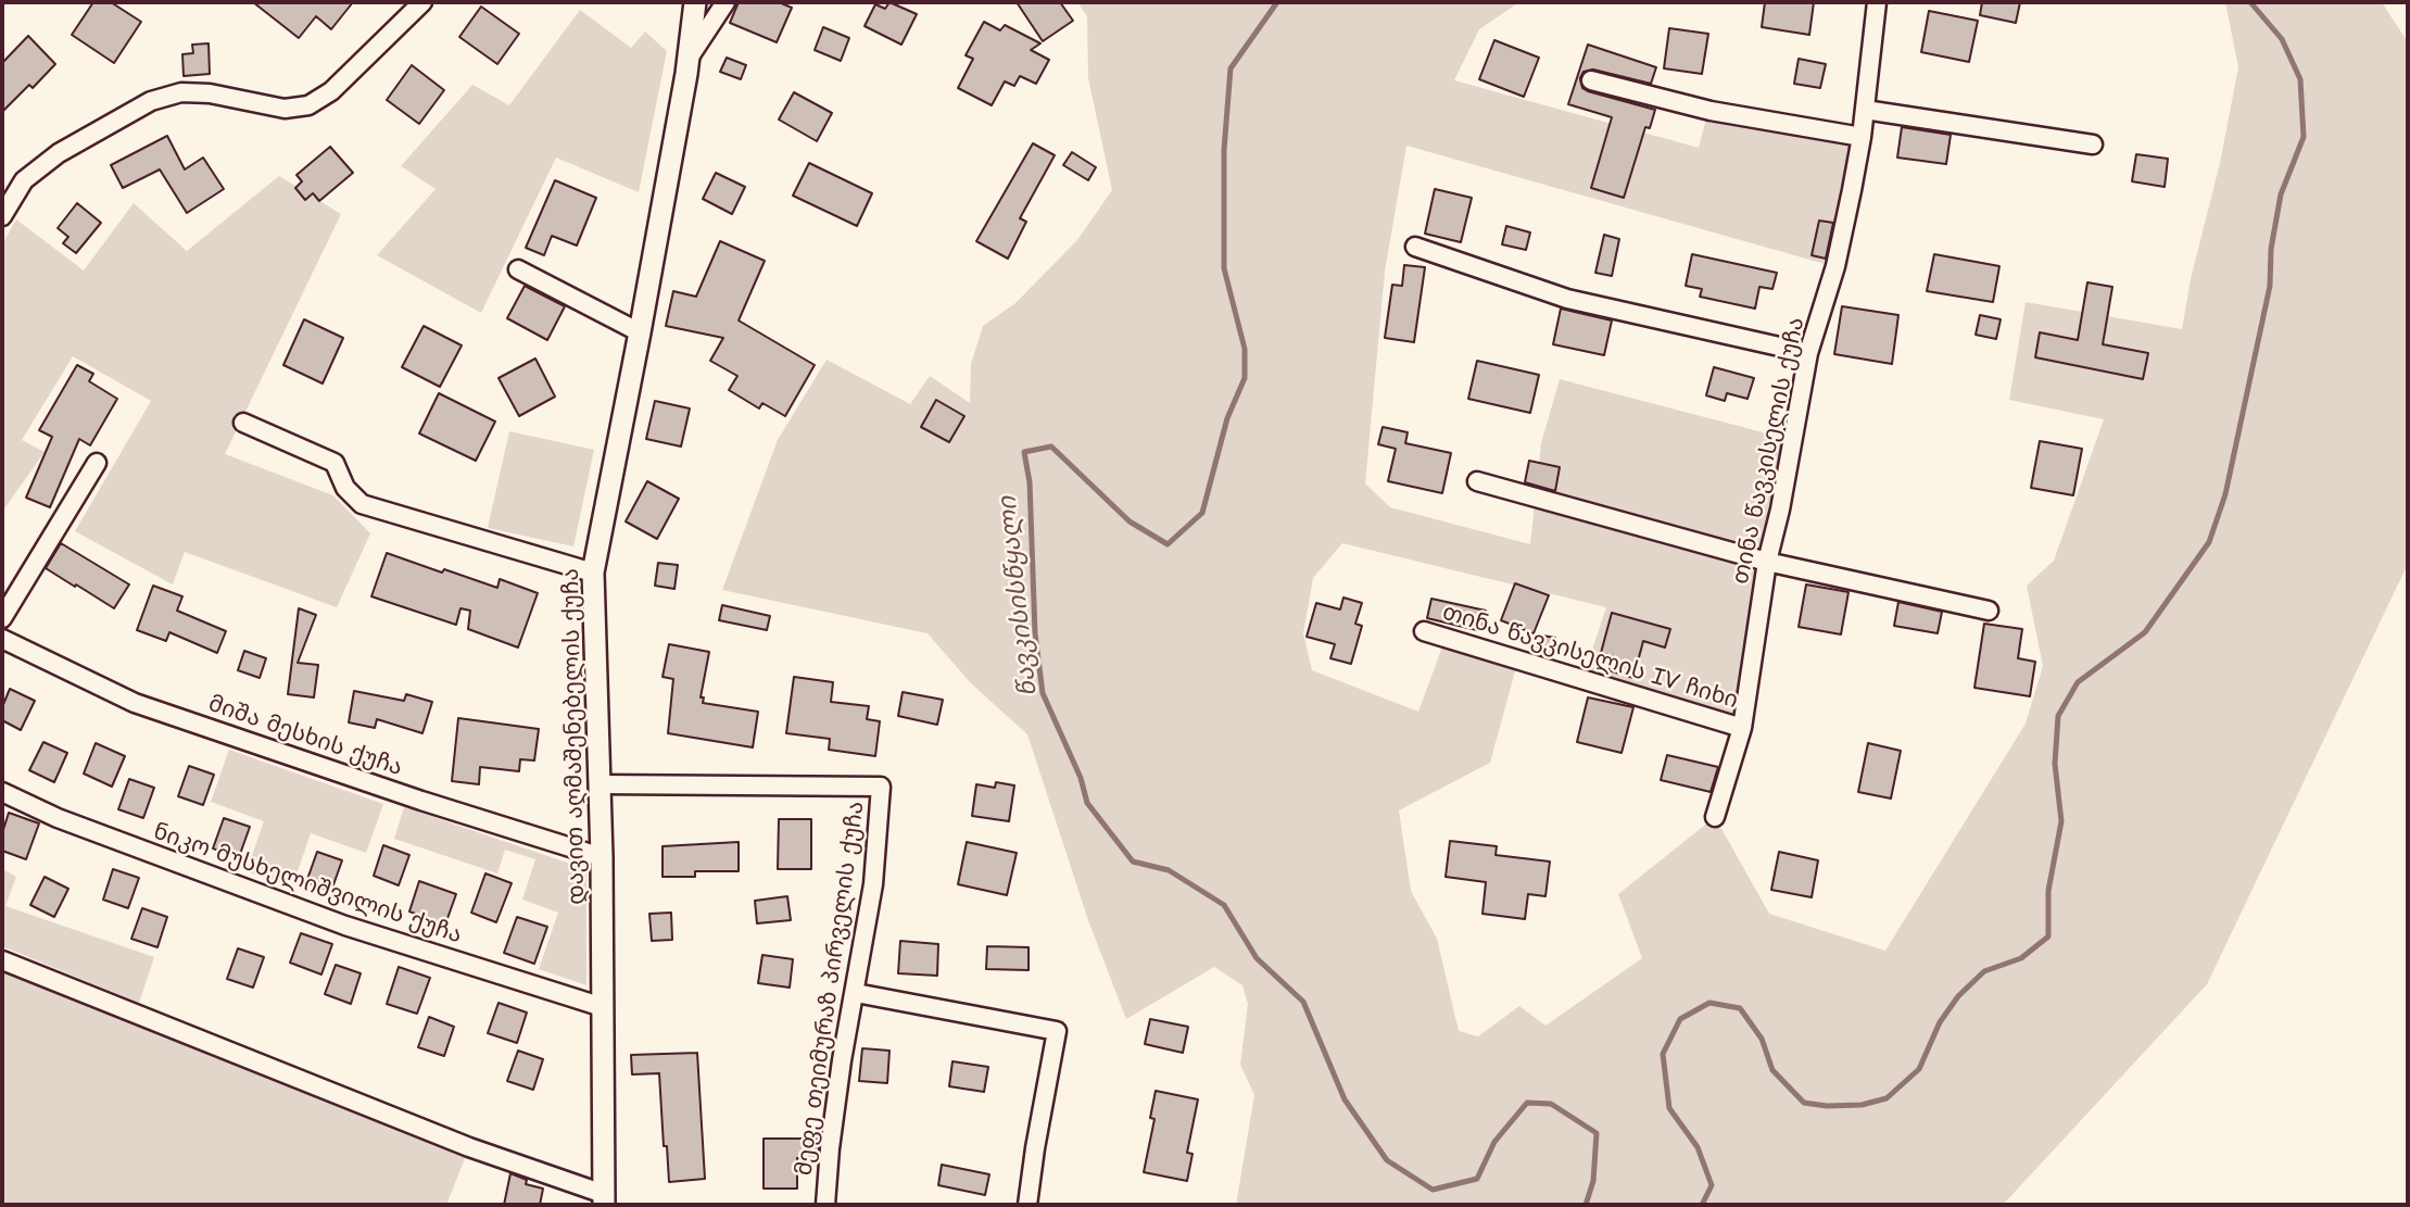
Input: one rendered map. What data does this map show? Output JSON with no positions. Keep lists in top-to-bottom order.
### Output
{
  "streets": {
    "street": [
      "თინა წავკისელის ქუჩა",
      "თინა წავკისელის IV ჩიხი",
      "მიშა მესხის ქუჩა",
      "დავით აღმაშენებელის ქუჩა",
      "ნიკო მუსხელიშვილის ქუჩა",
      "მეფე თეიმურაზ პირველის ქუჩა"
    ]
  },
  "crossings": [
    ["თინა წავკისელის ქუჩა", "თინა წავკისელის IV ჩიხი"],
    ["მიშა მესხის ქუჩა", "დავით აღმაშენებელის ქუჩა"],
    ["დავით აღმაშენებელის ქუჩა", "ნიკო მუსხელიშვილის ქუჩა"],
    ["დავით აღმაშენებელის ქუჩა", "მეფე თეიმურაზ პირველის ქუჩა"]
  ],
  "water": ["წავკისისწყალი"]
}
